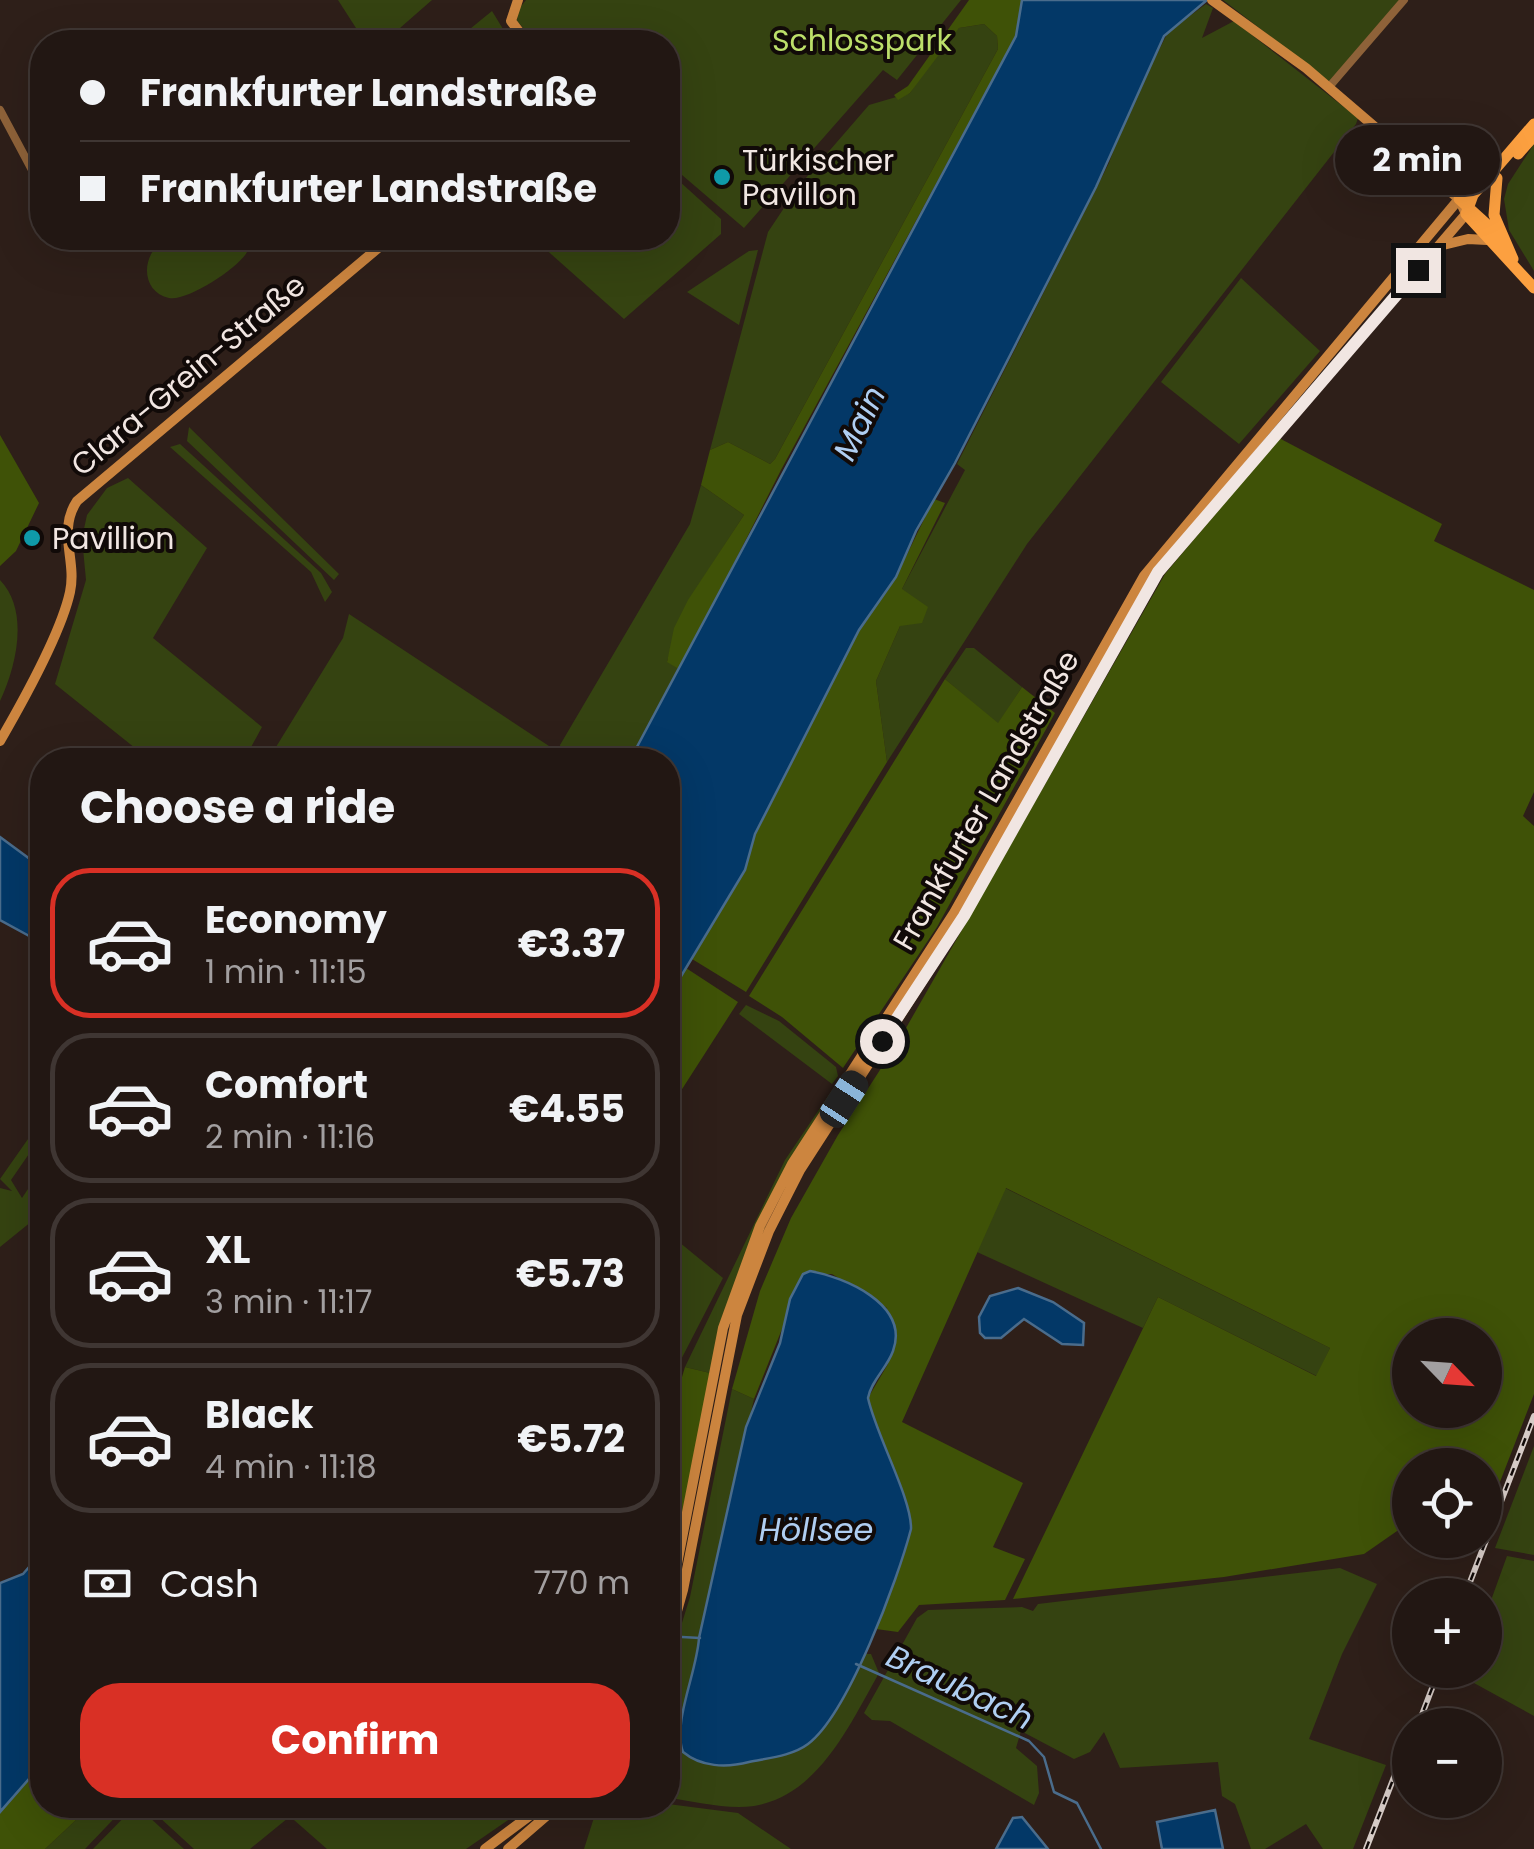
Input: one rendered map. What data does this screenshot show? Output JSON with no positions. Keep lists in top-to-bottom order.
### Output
{
  "streets": {
    "main road": ["Clara-Grein-Straße", "Frankfurter Landstraße"]
  },
  "water": ["Main", "Höllsee", "Braubach"],
  "parks": ["Schlosspark"],
  "places": ["Türkischer Pavillon", "Pavillion"],
  "north": "bottom right",
  "page": {
    "banner": ["Frankfurter Landstraße", "Frankfurter Landstraße"],
    "bubble": "2 min",
    "heading": "Choose a ride",
    "list": [
      {
        "name": "Economy",
        "note": "1 min · 11:15",
        "value": "€3.37"
      },
      {
        "name": "Comfort",
        "note": "2 min · 11:16",
        "value": "€4.55"
      },
      {
        "name": "XL",
        "note": "3 min · 11:17",
        "value": "€5.73"
      },
      {
        "name": "Black",
        "note": "4 min · 11:18",
        "value": "€5.72"
      }
    ],
    "map_buttons": ["+", "−"],
    "pay": ["Cash", "770 m"],
    "buttons": "Confirm"
  }
}
